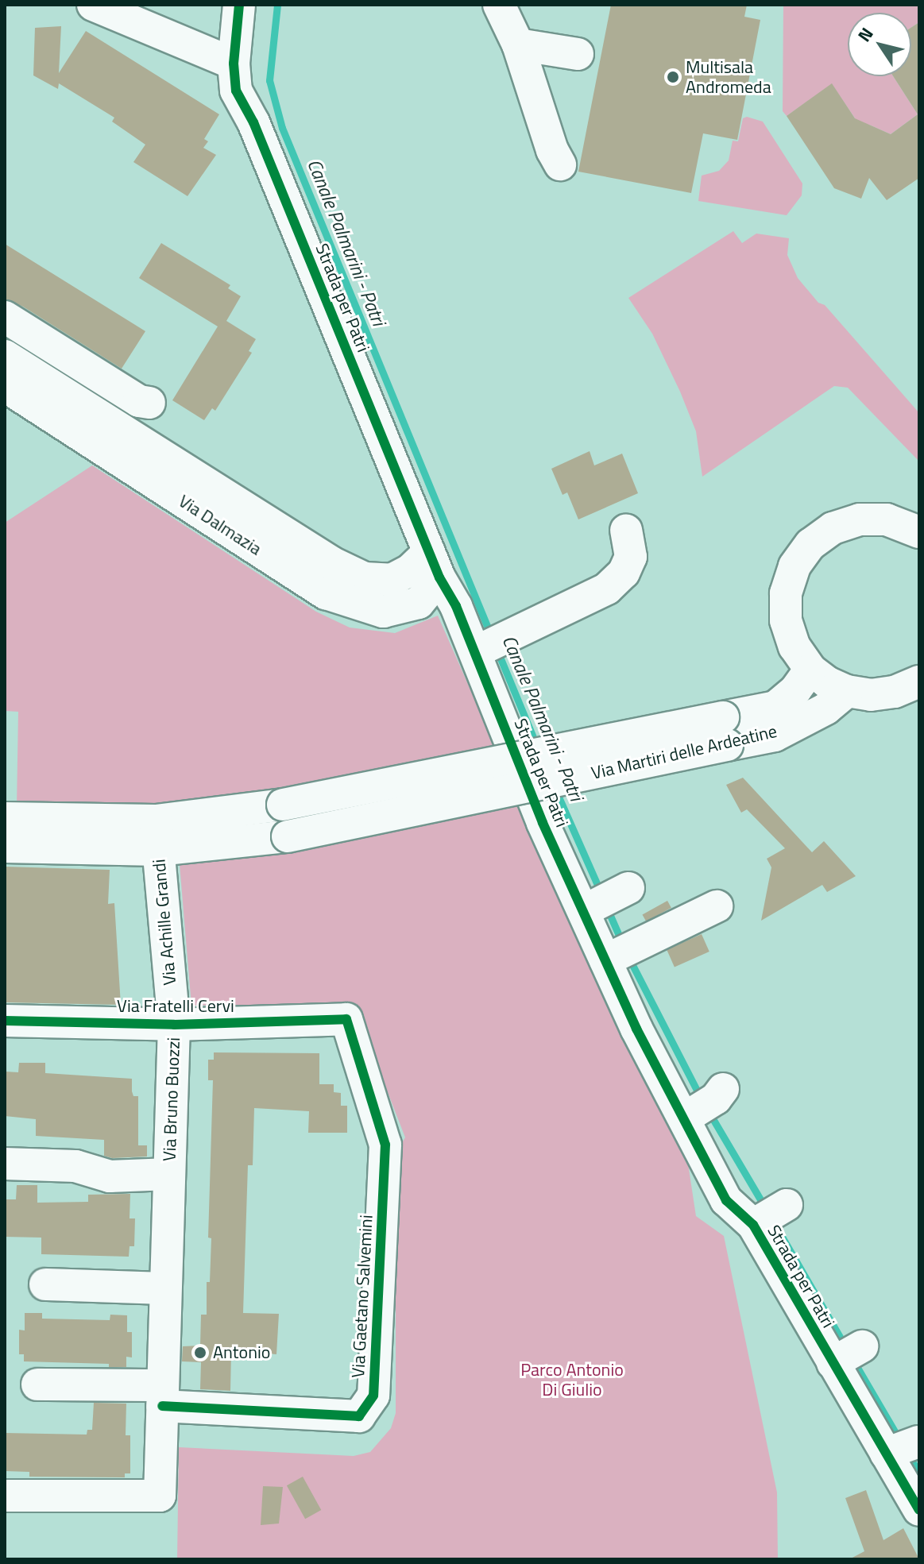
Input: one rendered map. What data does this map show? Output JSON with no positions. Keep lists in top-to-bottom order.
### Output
{
  "streets": {
    "street": [
      "Strada per Patri",
      "Via Dalmazia",
      "Via Martiri delle Ardeatine",
      "Via Achille Grandi",
      "Via Fratelli Cervi",
      "Via Bruno Buozzi",
      "Via Gaetano Salvemini"
    ]
  },
  "crossings": [
    ["Strada per Patri", "Via Dalmazia"],
    ["Via Martiri delle Ardeatine", "Via Achille Grandi"],
    ["Via Achille Grandi", "Via Fratelli Cervi"],
    ["Via Achille Grandi", "Via Bruno Buozzi"],
    ["Via Fratelli Cervi", "Via Bruno Buozzi"],
    ["Via Fratelli Cervi", "Via Gaetano Salvemini"],
    ["Via Bruno Buozzi", "Via Gaetano Salvemini"]
  ],
  "water": ["Canale Palmarini - Patri"],
  "parks": ["Parco Antonio Di Giulio"],
  "places": ["Multisala Andromeda", "Antonio"],
  "north": "top left"
}
